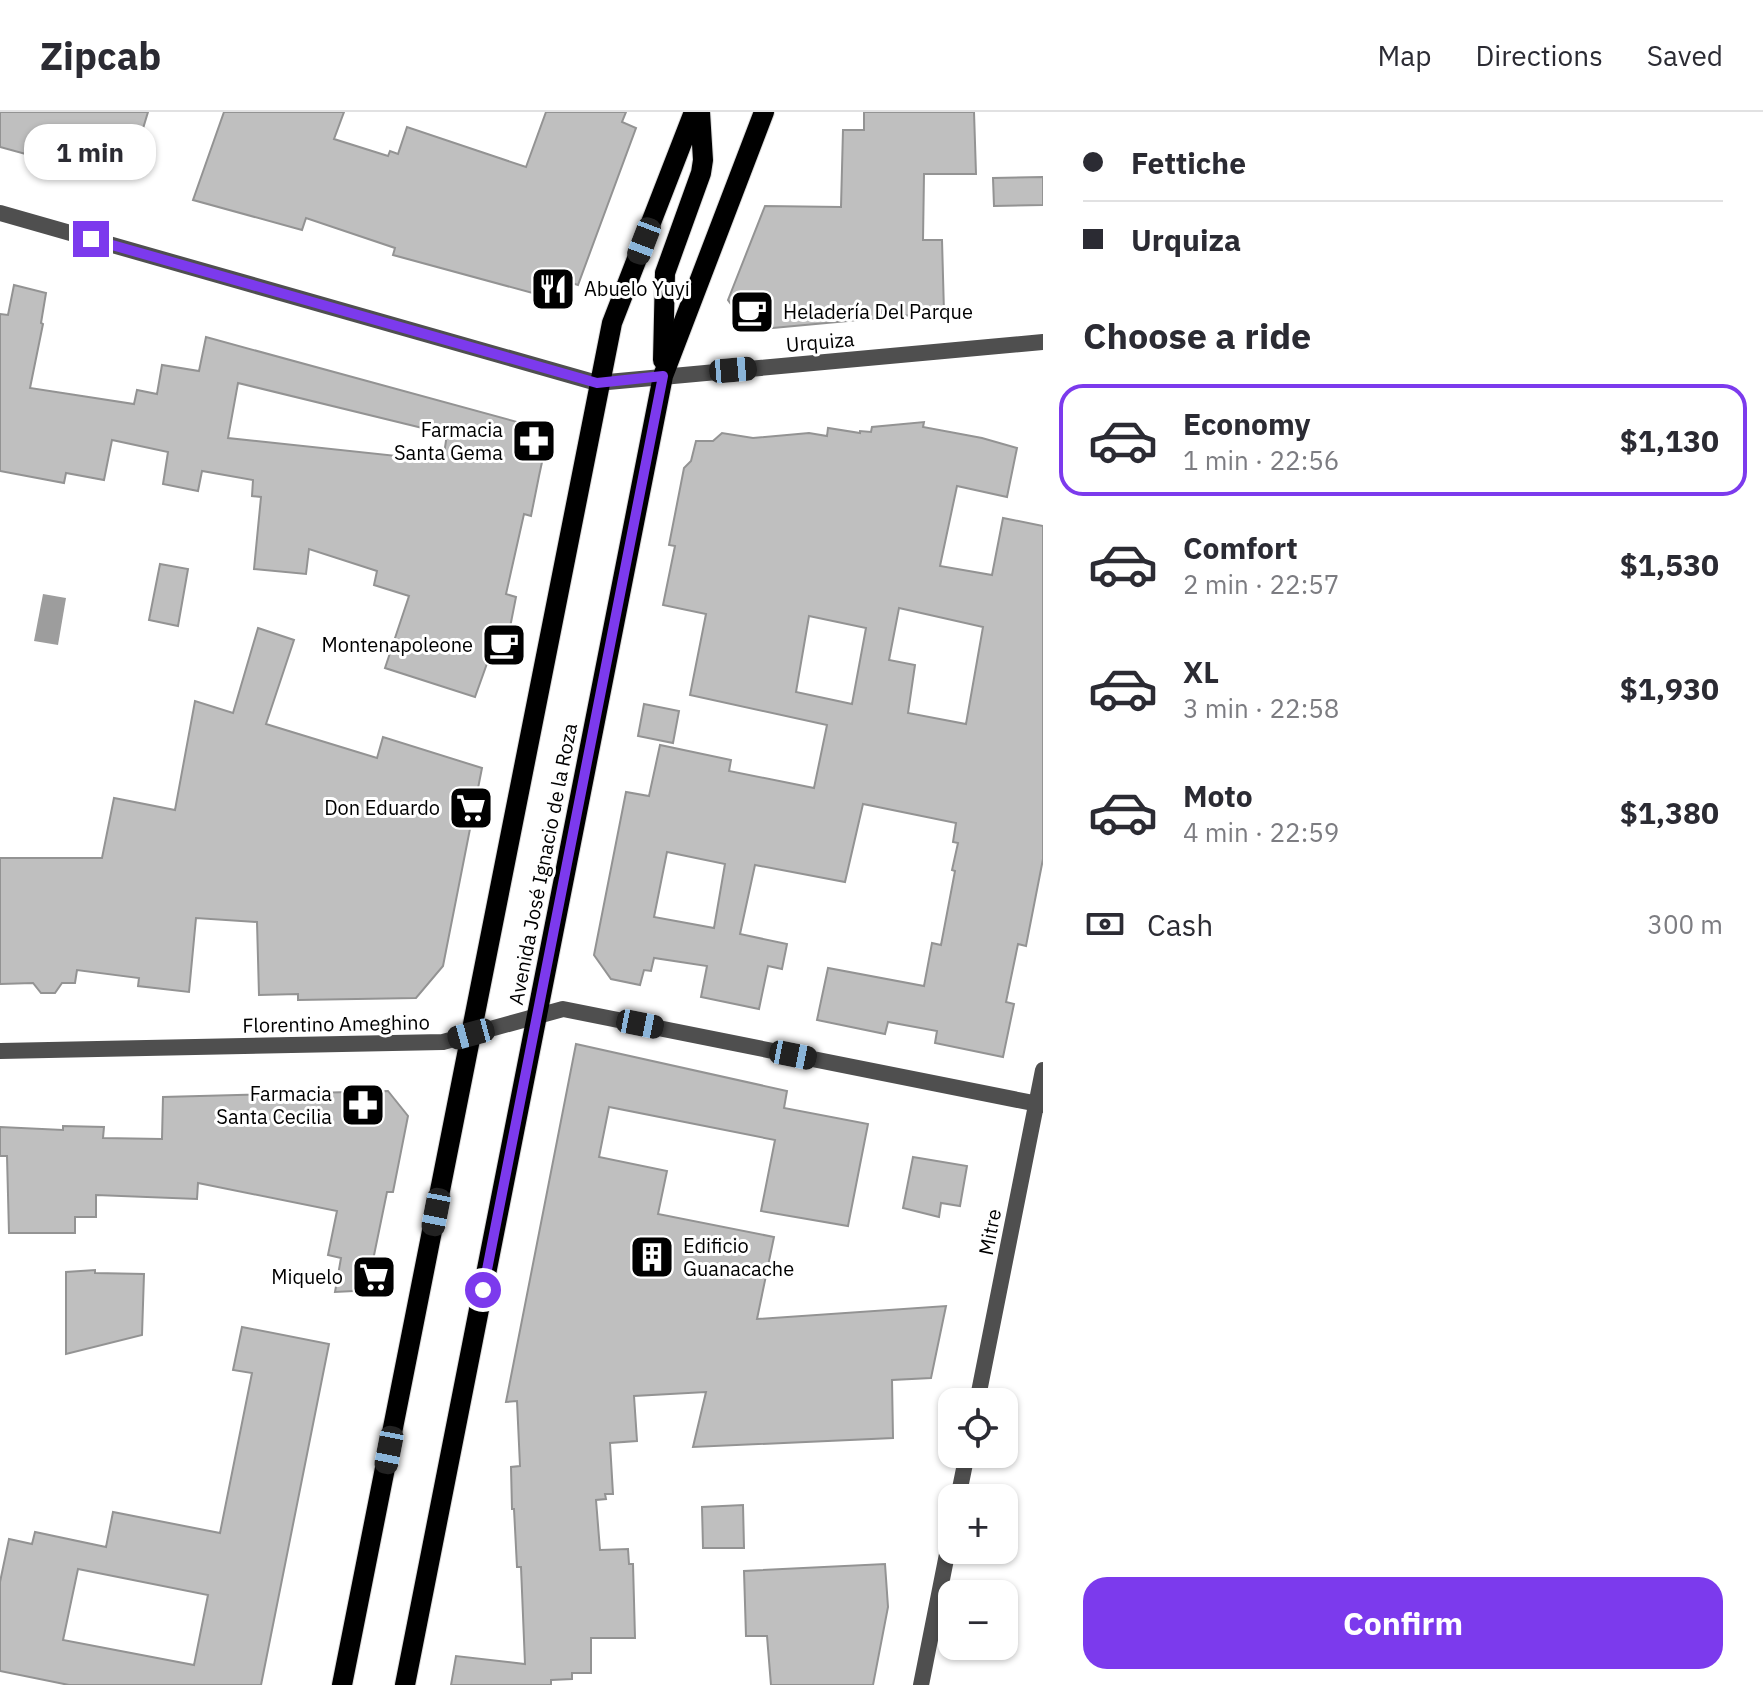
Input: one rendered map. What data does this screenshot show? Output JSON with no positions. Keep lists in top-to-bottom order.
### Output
{
  "streets": {
    "main road": ["Avenida José Ignacio de la Roza"],
    "street": ["Urquiza", "Florentino Ameghino", "Mitre"]
  },
  "crossings": [
    ["Urquiza", "Avenida José Ignacio de la Roza"],
    ["Avenida José Ignacio de la Roza", "Florentino Ameghino"],
    ["Florentino Ameghino", "Mitre"]
  ],
  "places": {
    "restaurant": ["Abuelo Yuyi"],
    "cafe": ["Heladería Del Parque", "Montenapoleone"],
    "pharmacy": ["Farmacia Santa Gema", "Farmacia Santa Cecilia"],
    "supermarket": ["Don Eduardo", "Miquelo"],
    "building": ["Edificio Guanacache"]
  },
  "page": {
    "header": "Zipcab",
    "nav": ["Map", "Directions", "Saved"],
    "banner": ["Fettiche", "Urquiza"],
    "bubble": "1 min",
    "heading": "Choose a ride",
    "list": [
      {
        "name": "Economy",
        "note": "1 min · 22:56",
        "value": "$1,130"
      },
      {
        "name": "Comfort",
        "note": "2 min · 22:57",
        "value": "$1,530"
      },
      {
        "name": "XL",
        "note": "3 min · 22:58",
        "value": "$1,930"
      },
      {
        "name": "Moto",
        "note": "4 min · 22:59",
        "value": "$1,380"
      }
    ],
    "pay": ["Cash", "300 m"],
    "map_buttons": ["+", "−"],
    "buttons": "Confirm"
  }
}
